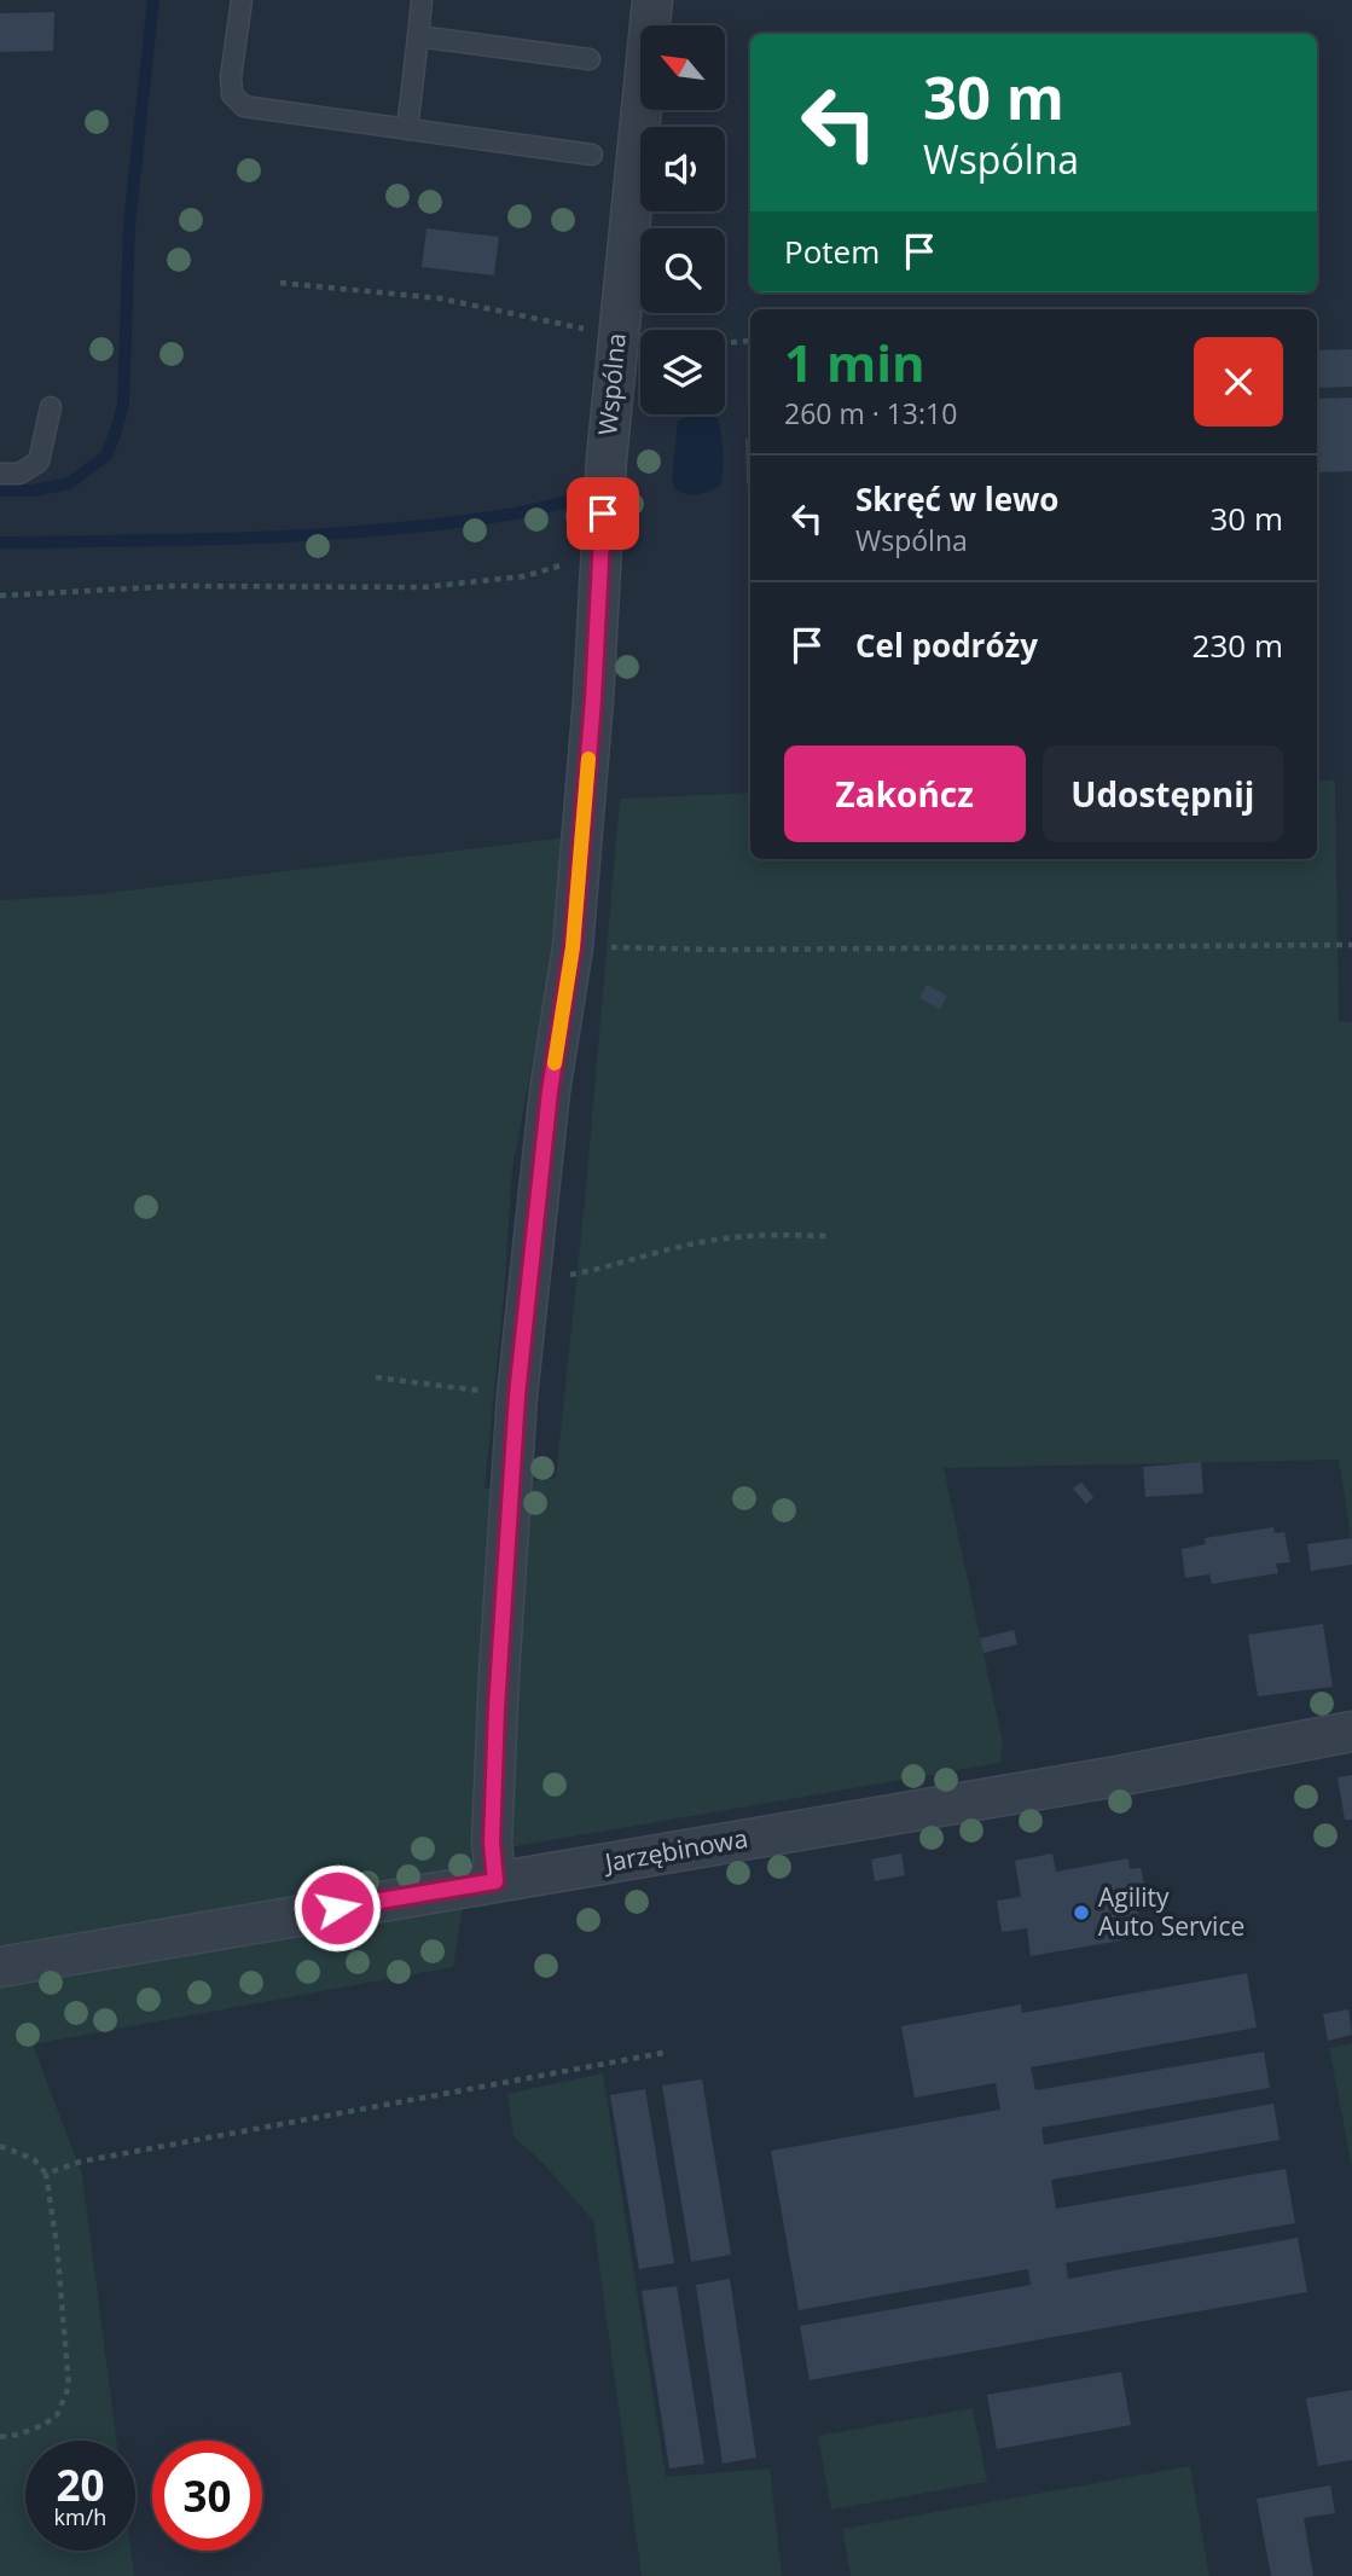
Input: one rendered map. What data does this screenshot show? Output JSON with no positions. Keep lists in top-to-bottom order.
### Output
{
  "streets": {
    "street": ["Wspólna", "Jarzębinowa"]
  },
  "crossings": [
    ["Wspólna", "Jarzębinowa"]
  ],
  "places": ["Agility Auto Service"],
  "north": "top left",
  "page": {
    "turn": ["30 m", "Wspólna"],
    "then": "Potem",
    "heading": ["1 min", "260 m · 13:10"],
    "list": [
      {
        "name": "Skręć w lewo",
        "note": "Wspólna",
        "value": "30 m"
      },
      {
        "name": "Cel podróży",
        "value": "230 m"
      }
    ],
    "buttons": ["Zakończ", "Udostępnij"],
    "speed": "20 km/h",
    "limit": "30"
  }
}
